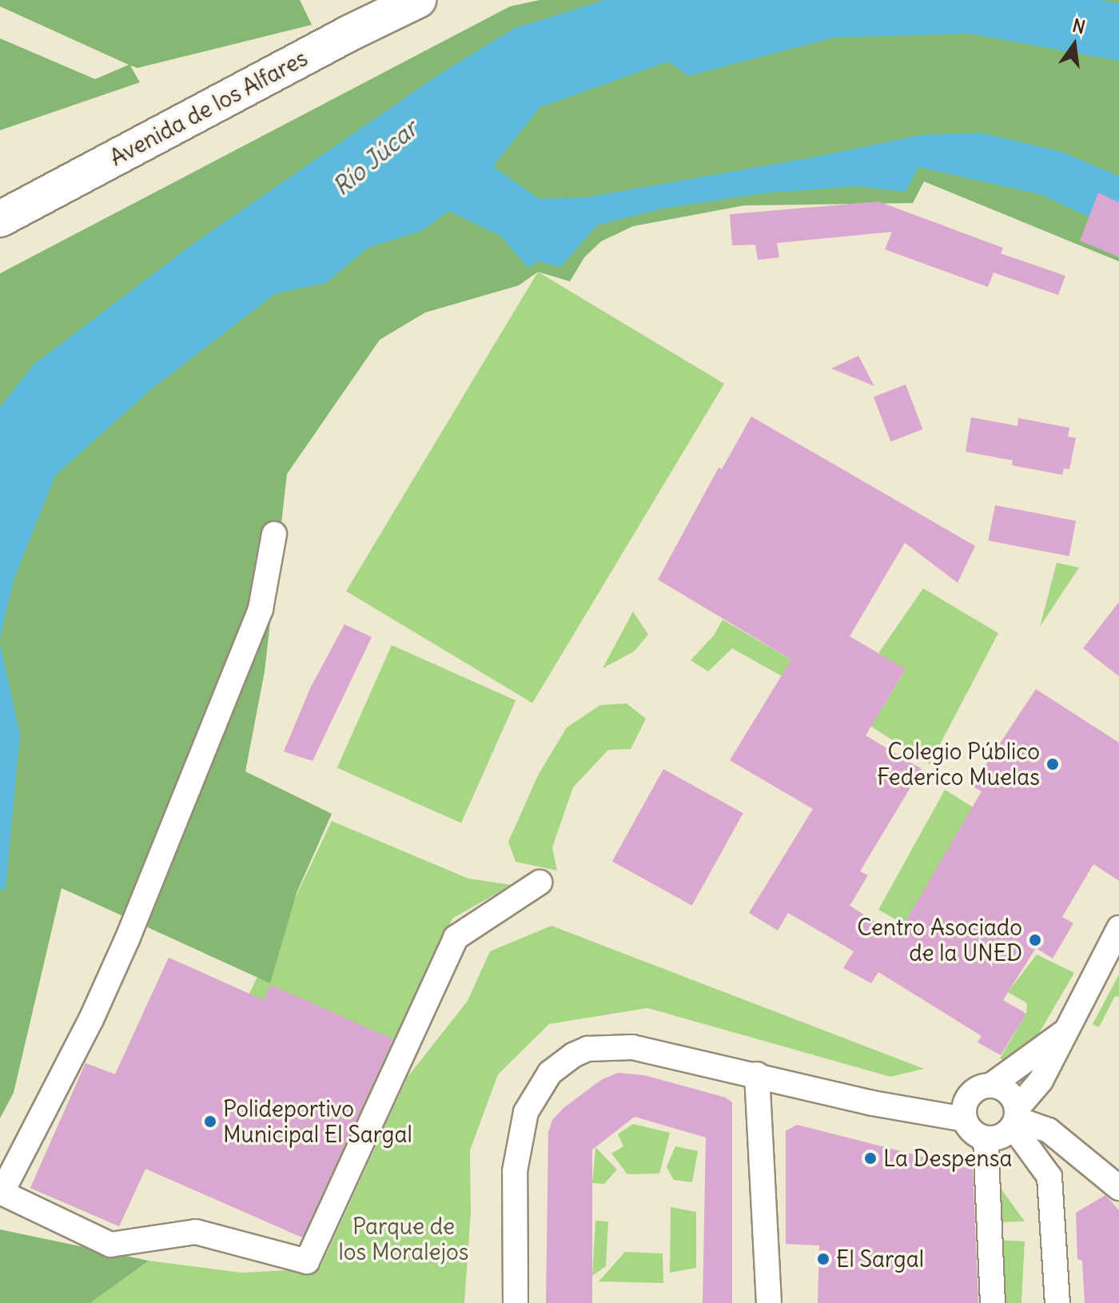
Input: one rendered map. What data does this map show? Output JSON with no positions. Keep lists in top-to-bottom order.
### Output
{
  "streets": {
    "street": ["Avenida de los Alfares"]
  },
  "water": ["Río Júcar"],
  "parks": ["Parque de los Moralejos"],
  "places": [
    "Colegio Público Federico Muelas",
    "Centro Asociado de la UNED",
    "Polideportivo Municipal El Sargal",
    "La Despensa",
    "El Sargal"
  ],
  "north": "top"
}
